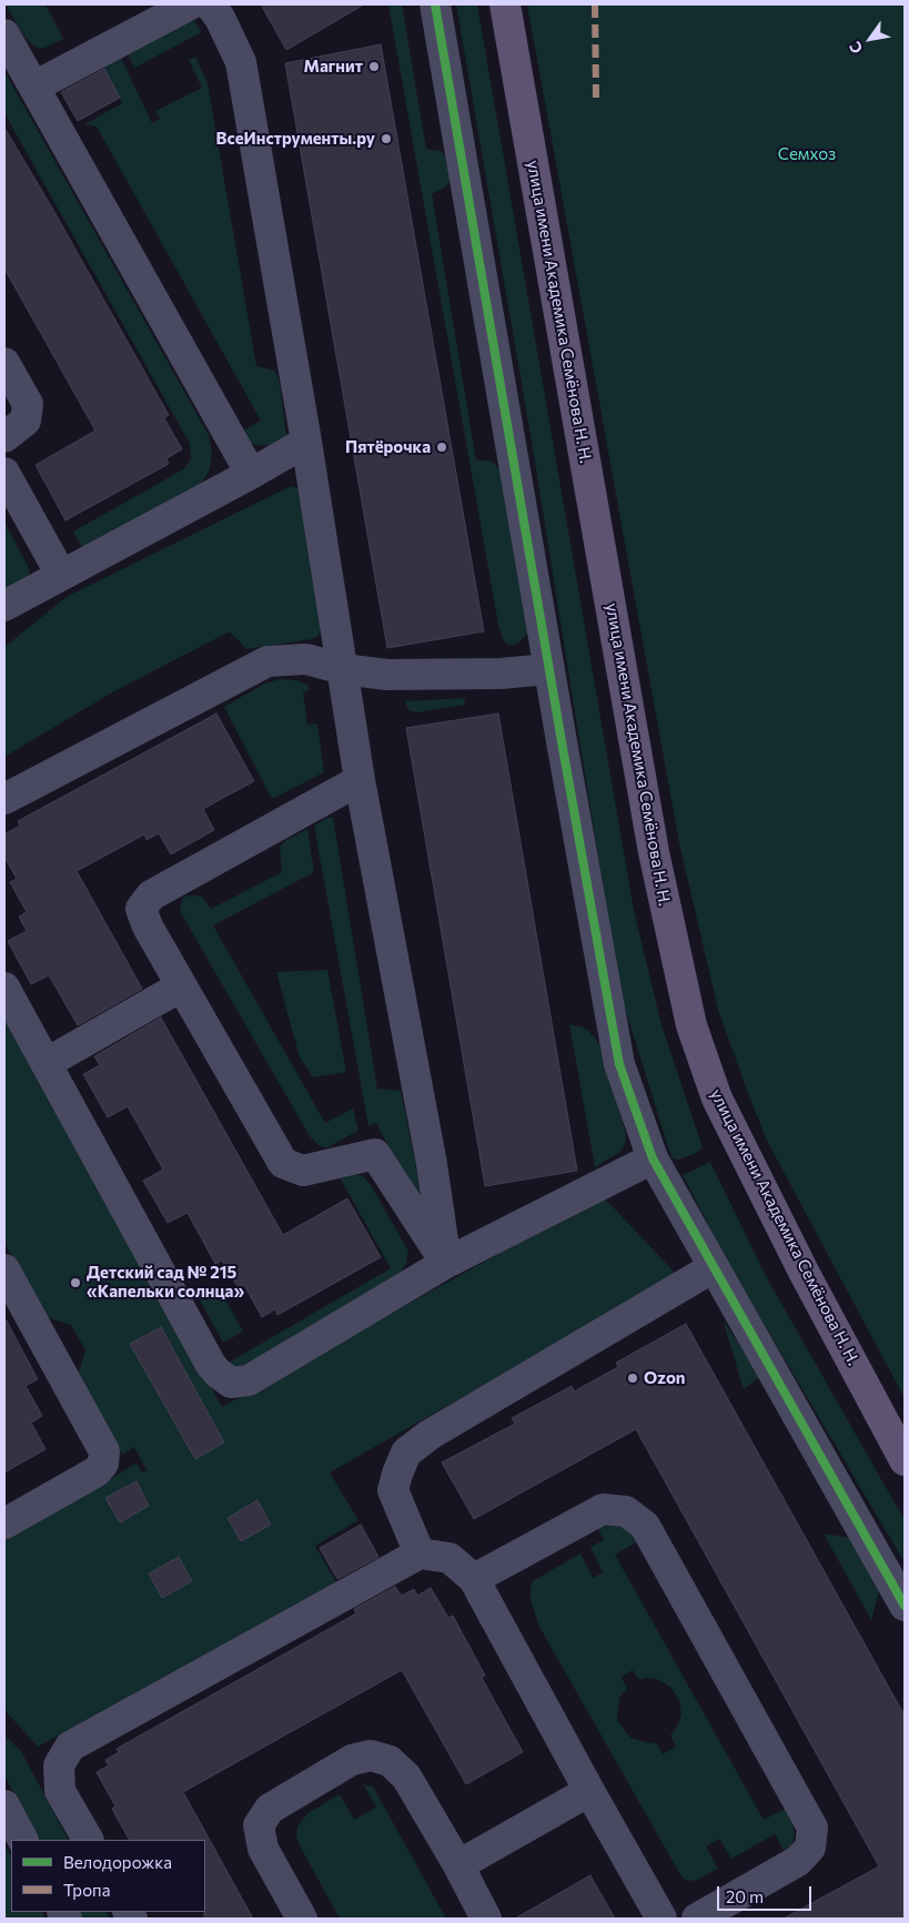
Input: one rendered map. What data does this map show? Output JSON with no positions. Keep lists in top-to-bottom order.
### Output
{
  "streets": {
    "main road": ["улица имени Академика Семёнова Н. Н."]
  },
  "parks": ["Семхоз"],
  "places": [
    "Магнит",
    "ВсеИнструменты.ру",
    "Пятёрочка",
    "Детский сад № 215 «Капельки солнца»",
    "Ozon"
  ],
  "legend": ["Велодорожка", "Тропа"],
  "scale_bar": "20 m",
  "north": "bottom left"
}
